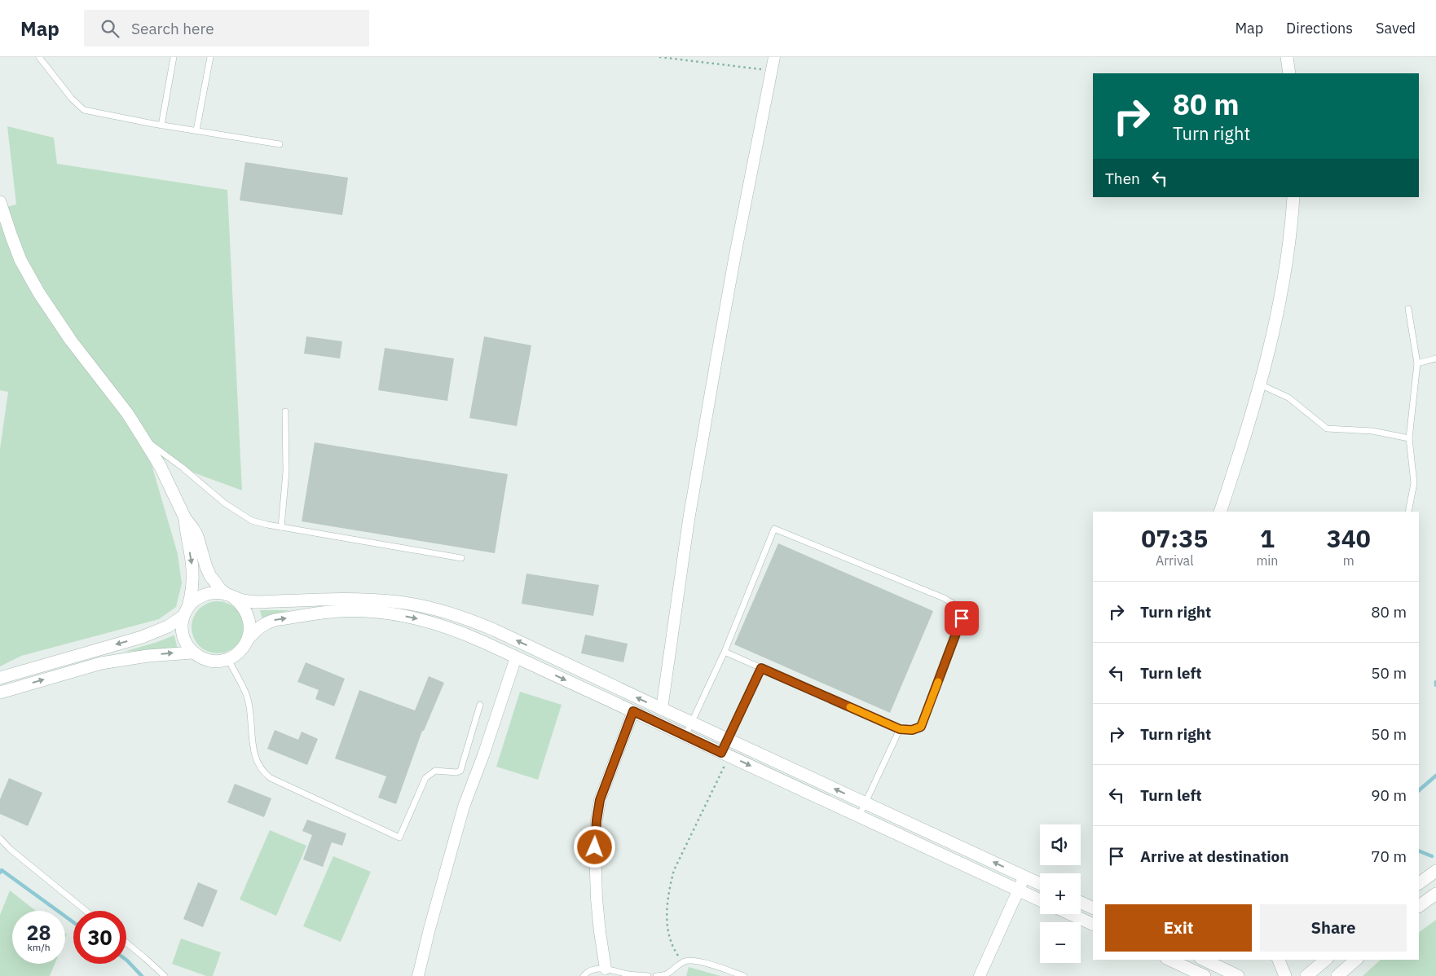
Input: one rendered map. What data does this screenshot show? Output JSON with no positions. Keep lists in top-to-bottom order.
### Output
{
  "page": {
    "header": "Map",
    "search": "Search here",
    "nav": ["Map", "Directions", "Saved"],
    "turn": ["80 m", "Turn right"],
    "then": "Then",
    "eta": [
      "07:35",
      "Arrival",
      "1",
      "min",
      "340",
      "m"
    ],
    "list": [
      {
        "name": "Turn right",
        "value": "80 m"
      },
      {
        "name": "Turn left",
        "value": "50 m"
      },
      {
        "name": "Turn right",
        "value": "50 m"
      },
      {
        "name": "Turn left",
        "value": "90 m"
      },
      {
        "name": "Arrive at destination",
        "value": "70 m"
      }
    ],
    "map_buttons": ["+", "−"],
    "buttons": ["Exit", "Share"],
    "speed": "28 km/h",
    "limit": "30"
  }
}
